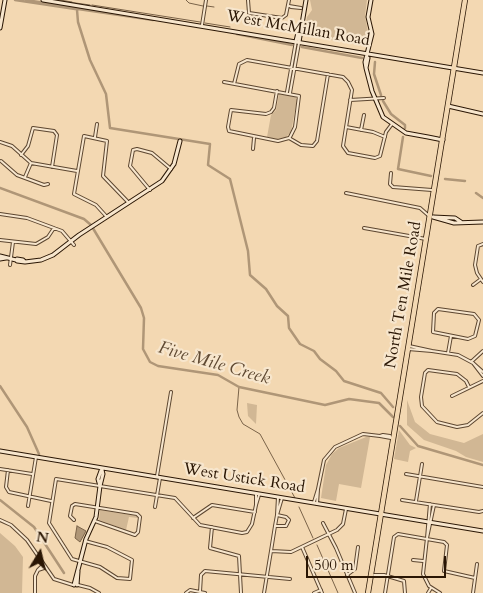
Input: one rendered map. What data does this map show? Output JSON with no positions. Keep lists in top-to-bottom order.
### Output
{
  "streets": {
    "main road": ["West McMillan Road", "North Ten Mile Road", "West Ustick Road"]
  },
  "crossings": [
    ["West McMillan Road", "North Ten Mile Road"],
    ["North Ten Mile Road", "West Ustick Road"]
  ],
  "water": ["Five Mile Creek"],
  "scale_bar": "500 m",
  "north": "top"
}
